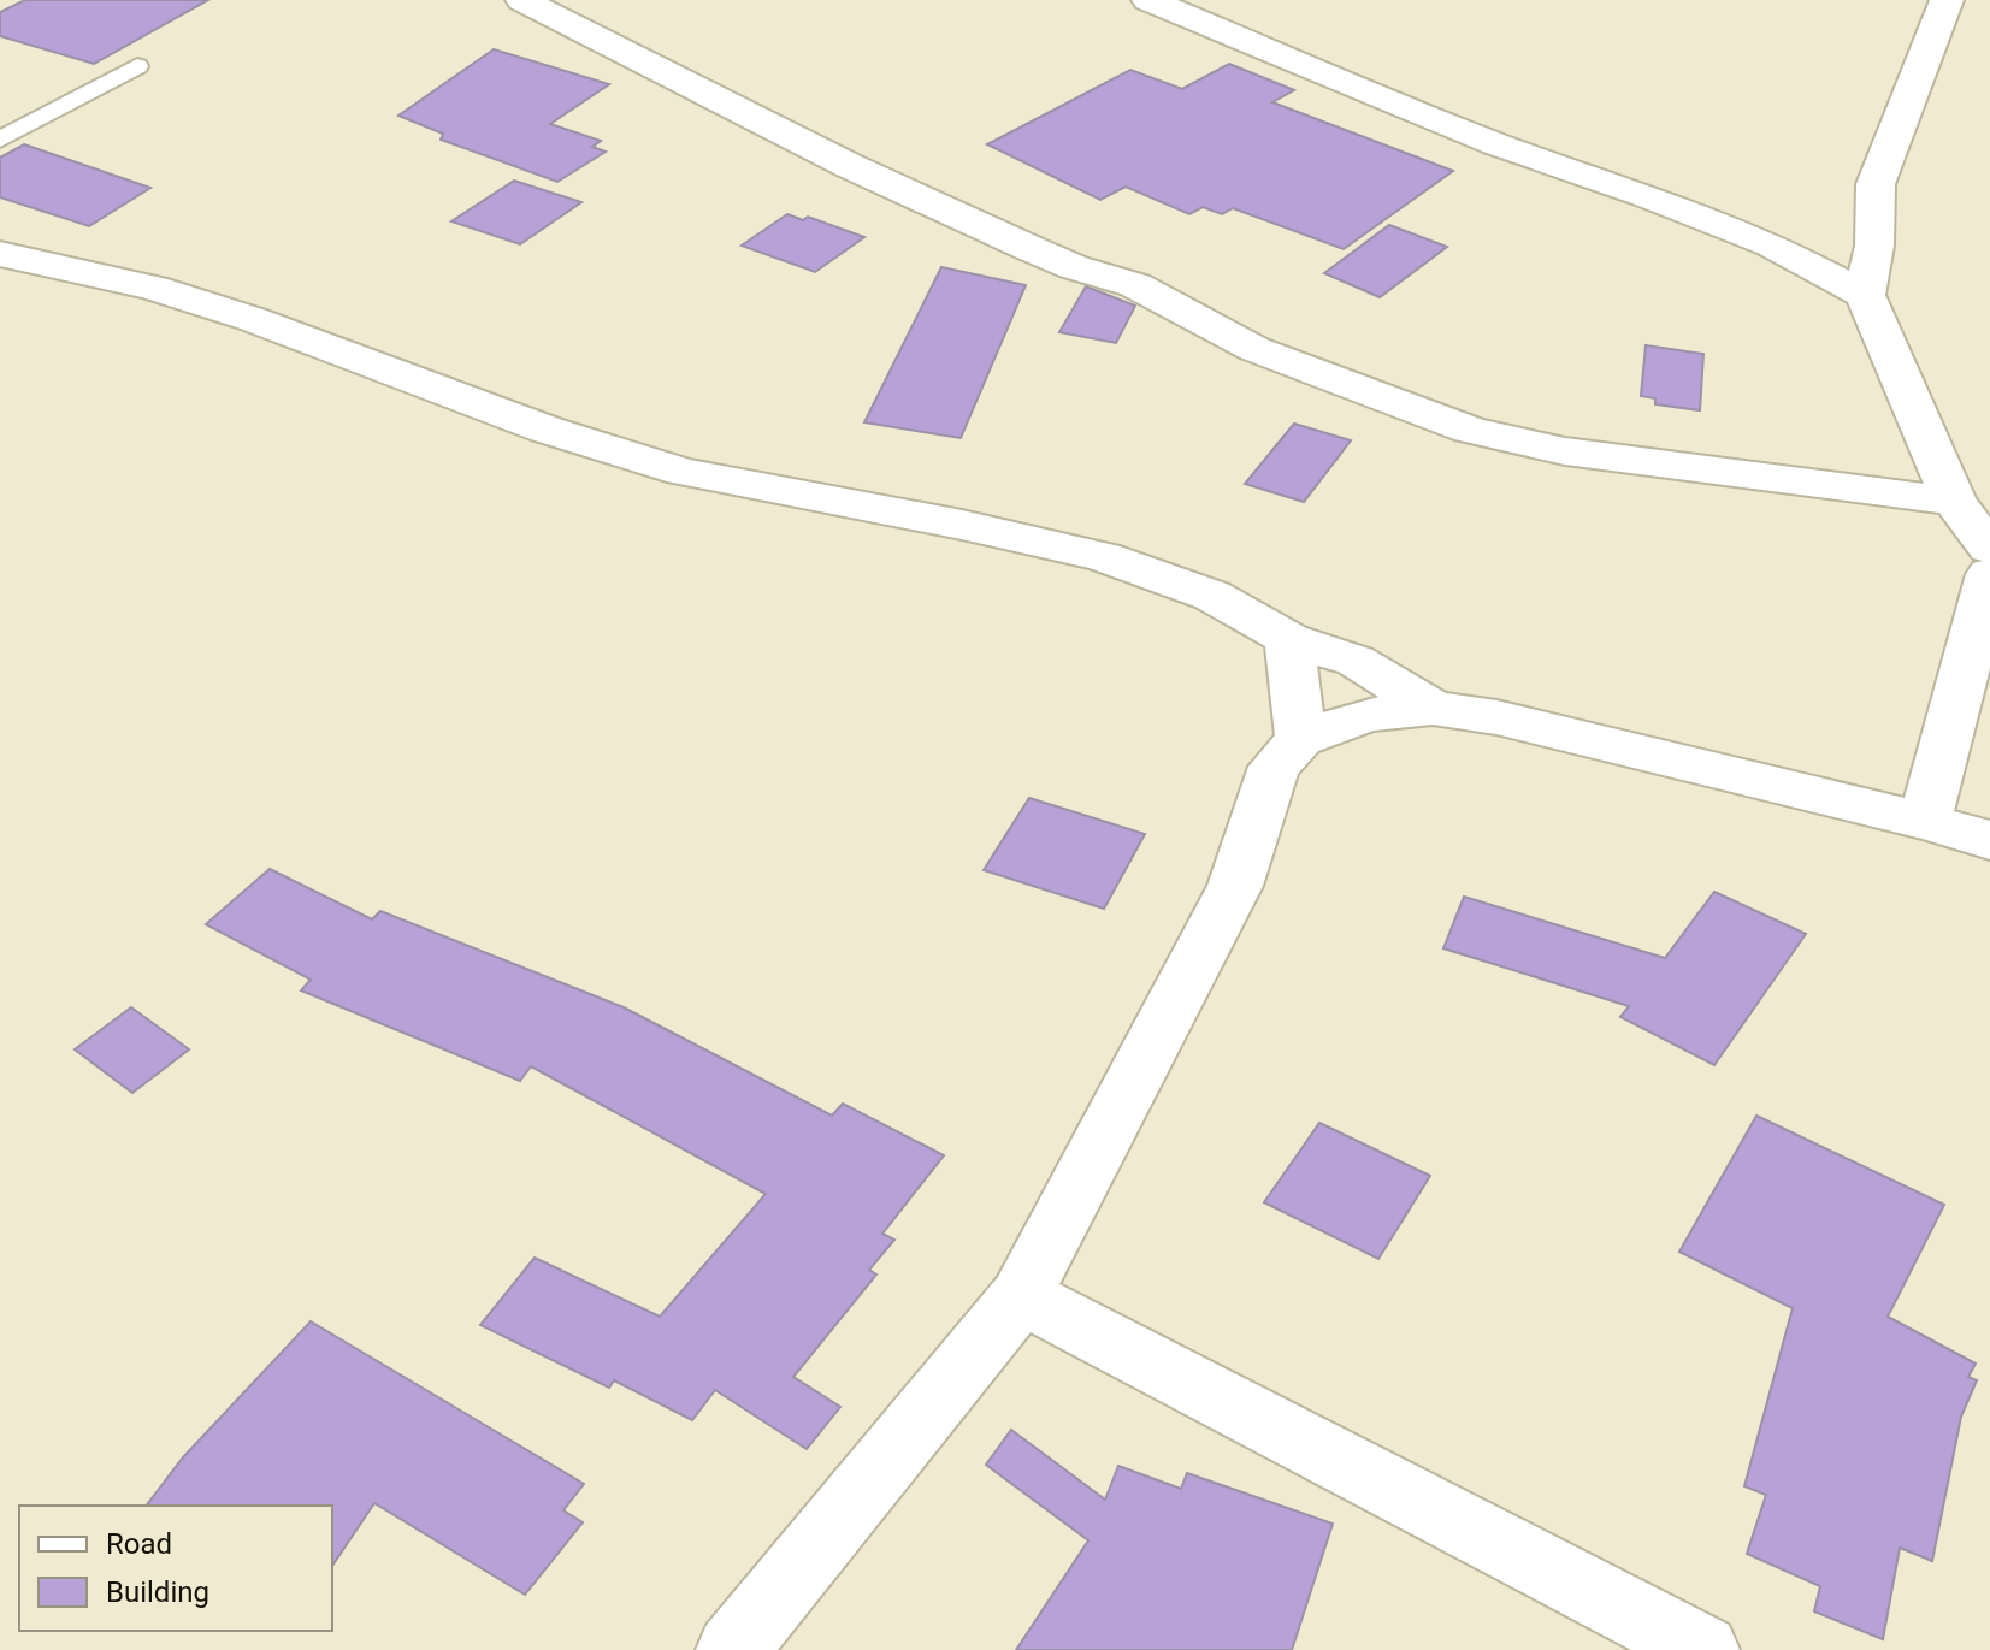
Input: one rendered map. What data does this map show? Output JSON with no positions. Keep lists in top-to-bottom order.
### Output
{
  "legend": ["Road", "Building"]
}
